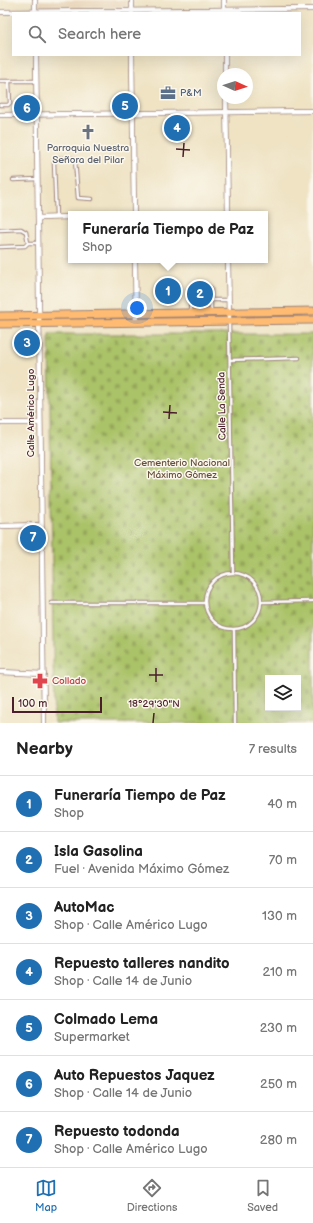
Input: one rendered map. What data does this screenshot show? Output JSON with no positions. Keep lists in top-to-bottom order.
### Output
{
  "streets": {
    "street": ["Calle Américo Lugo"],
    "lane": ["Calle La Senda"]
  },
  "parks": ["Cementerio Nacional Máximo Gómez"],
  "places": {
    "office": ["P&M"],
    "church": ["Parroquia Nuestra Señora del Pilar"],
    "pharmacy": ["Collado"]
  },
  "scale_bar": "100 m",
  "north": "right",
  "page": {
    "search": "Search here",
    "pins": [
      "5",
      "6",
      "4",
      "1",
      "2",
      "3",
      "7"
    ],
    "popup": ["Funeraría Tiempo de Paz", "Shop"],
    "scale": "100 m",
    "heading": ["Nearby", "7 results"],
    "list": [
      {
        "mark": "1",
        "name": "Funeraría Tiempo de Paz",
        "note": "Shop",
        "value": "40 m"
      },
      {
        "mark": "2",
        "name": "Isla Gasolina",
        "note": "Fuel · Avenida Máximo Gómez",
        "value": "70 m"
      },
      {
        "mark": "3",
        "name": "AutoMac",
        "note": "Shop · Calle Américo Lugo",
        "value": "130 m"
      },
      {
        "mark": "4",
        "name": "Repuesto talleres nandito",
        "note": "Shop · Calle 14 de Junio",
        "value": "210 m"
      },
      {
        "mark": "5",
        "name": "Colmado Lema",
        "note": "Supermarket",
        "value": "230 m"
      },
      {
        "mark": "6",
        "name": "Auto Repuestos Jaquez",
        "note": "Shop · Calle 14 de Junio",
        "value": "250 m"
      },
      {
        "mark": "7",
        "name": "Repuesto todonda",
        "note": "Shop · Calle Américo Lugo",
        "value": "280 m"
      }
    ],
    "nav": ["Map", "Directions", "Saved"]
  },
  "coordinates": ["18°29'30\"N"]
}
